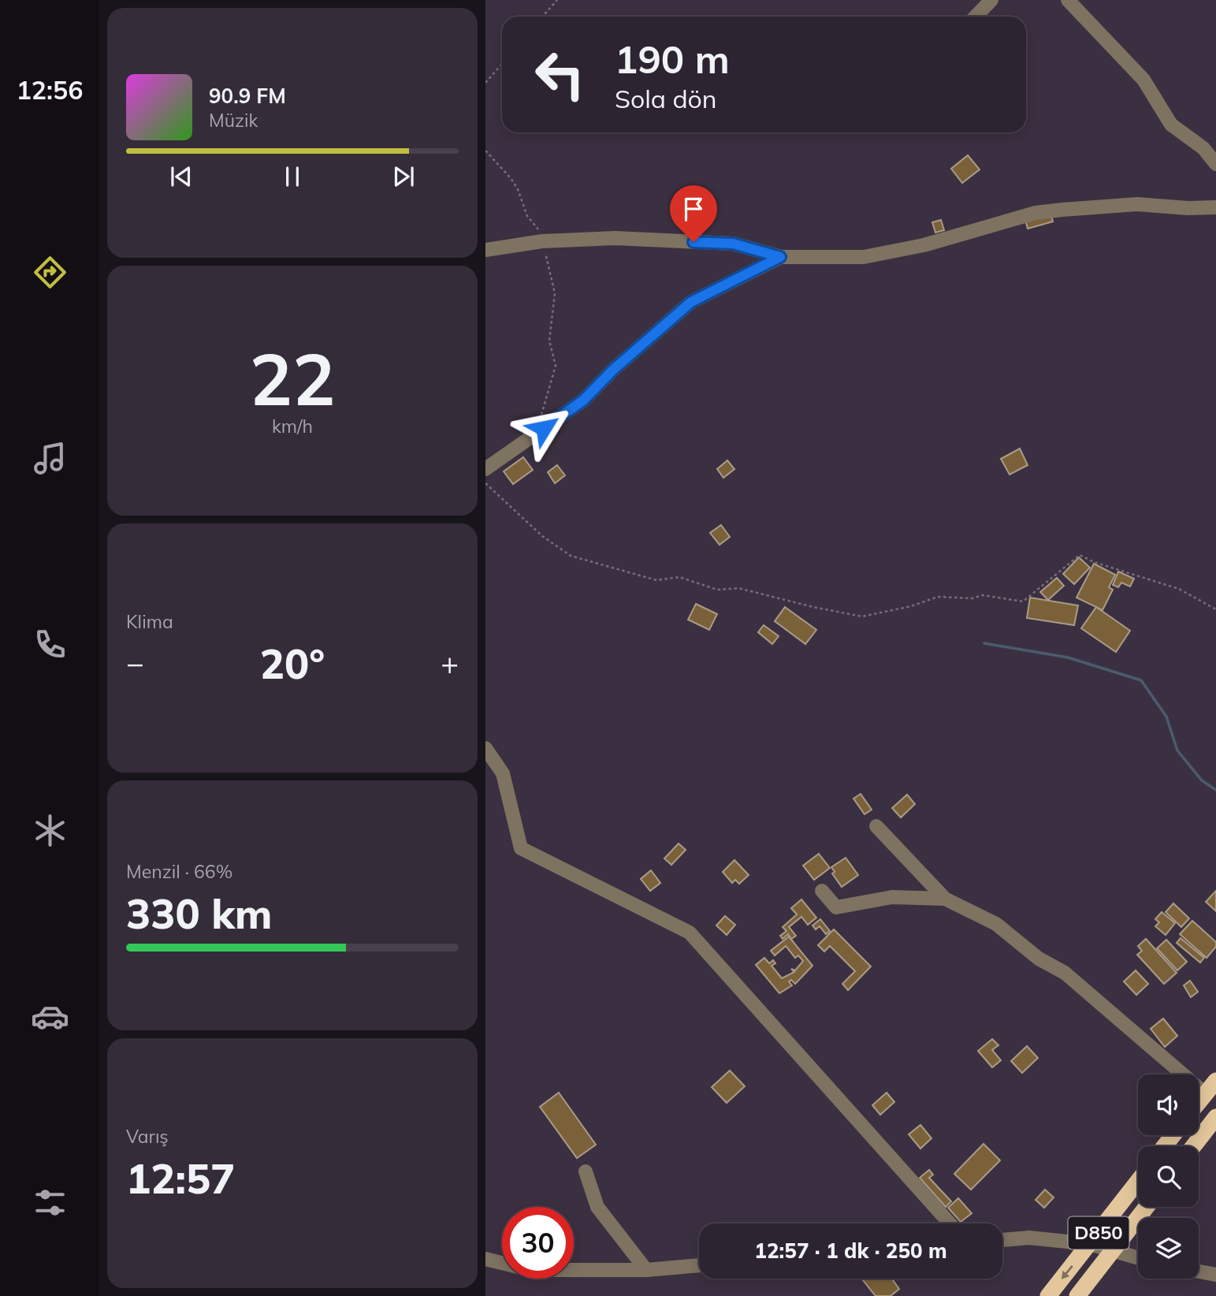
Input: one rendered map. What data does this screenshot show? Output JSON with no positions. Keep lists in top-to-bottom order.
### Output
{
  "streets": {
    "highway": ["D850"]
  },
  "page": {
    "tabs": "12:56",
    "turn": ["190 m", "Sola dön"],
    "song": ["90.9 FM", "Müzik"],
    "tile": [
      ["22", "km/h"],
      "Klima",
      ["Menzil · 66%", "330 km"],
      ["Varış", "12:57"]
    ],
    "heat": ["−", "20°", "+"],
    "limit": "30",
    "trip": "12:57 · 1 dk · 250 m"
  }
}
